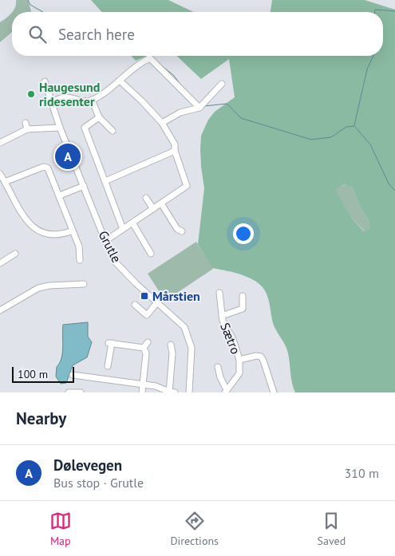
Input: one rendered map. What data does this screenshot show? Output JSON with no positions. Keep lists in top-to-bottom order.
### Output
{
  "streets": {
    "street": ["Grutle", "Sætro"]
  },
  "places": {
    "other": ["Haugesund ridesenter"],
    "transit": ["Mårstien"]
  },
  "scale_bar": "100 m",
  "page": {
    "search": "Search here",
    "pins": "A",
    "scale": "100 m",
    "heading": "Nearby",
    "list": [
      {
        "mark": "A",
        "name": "Dølevegen",
        "note": "Bus stop · Grutle",
        "value": "310 m"
      }
    ],
    "nav": ["Map", "Directions", "Saved"]
  }
}
